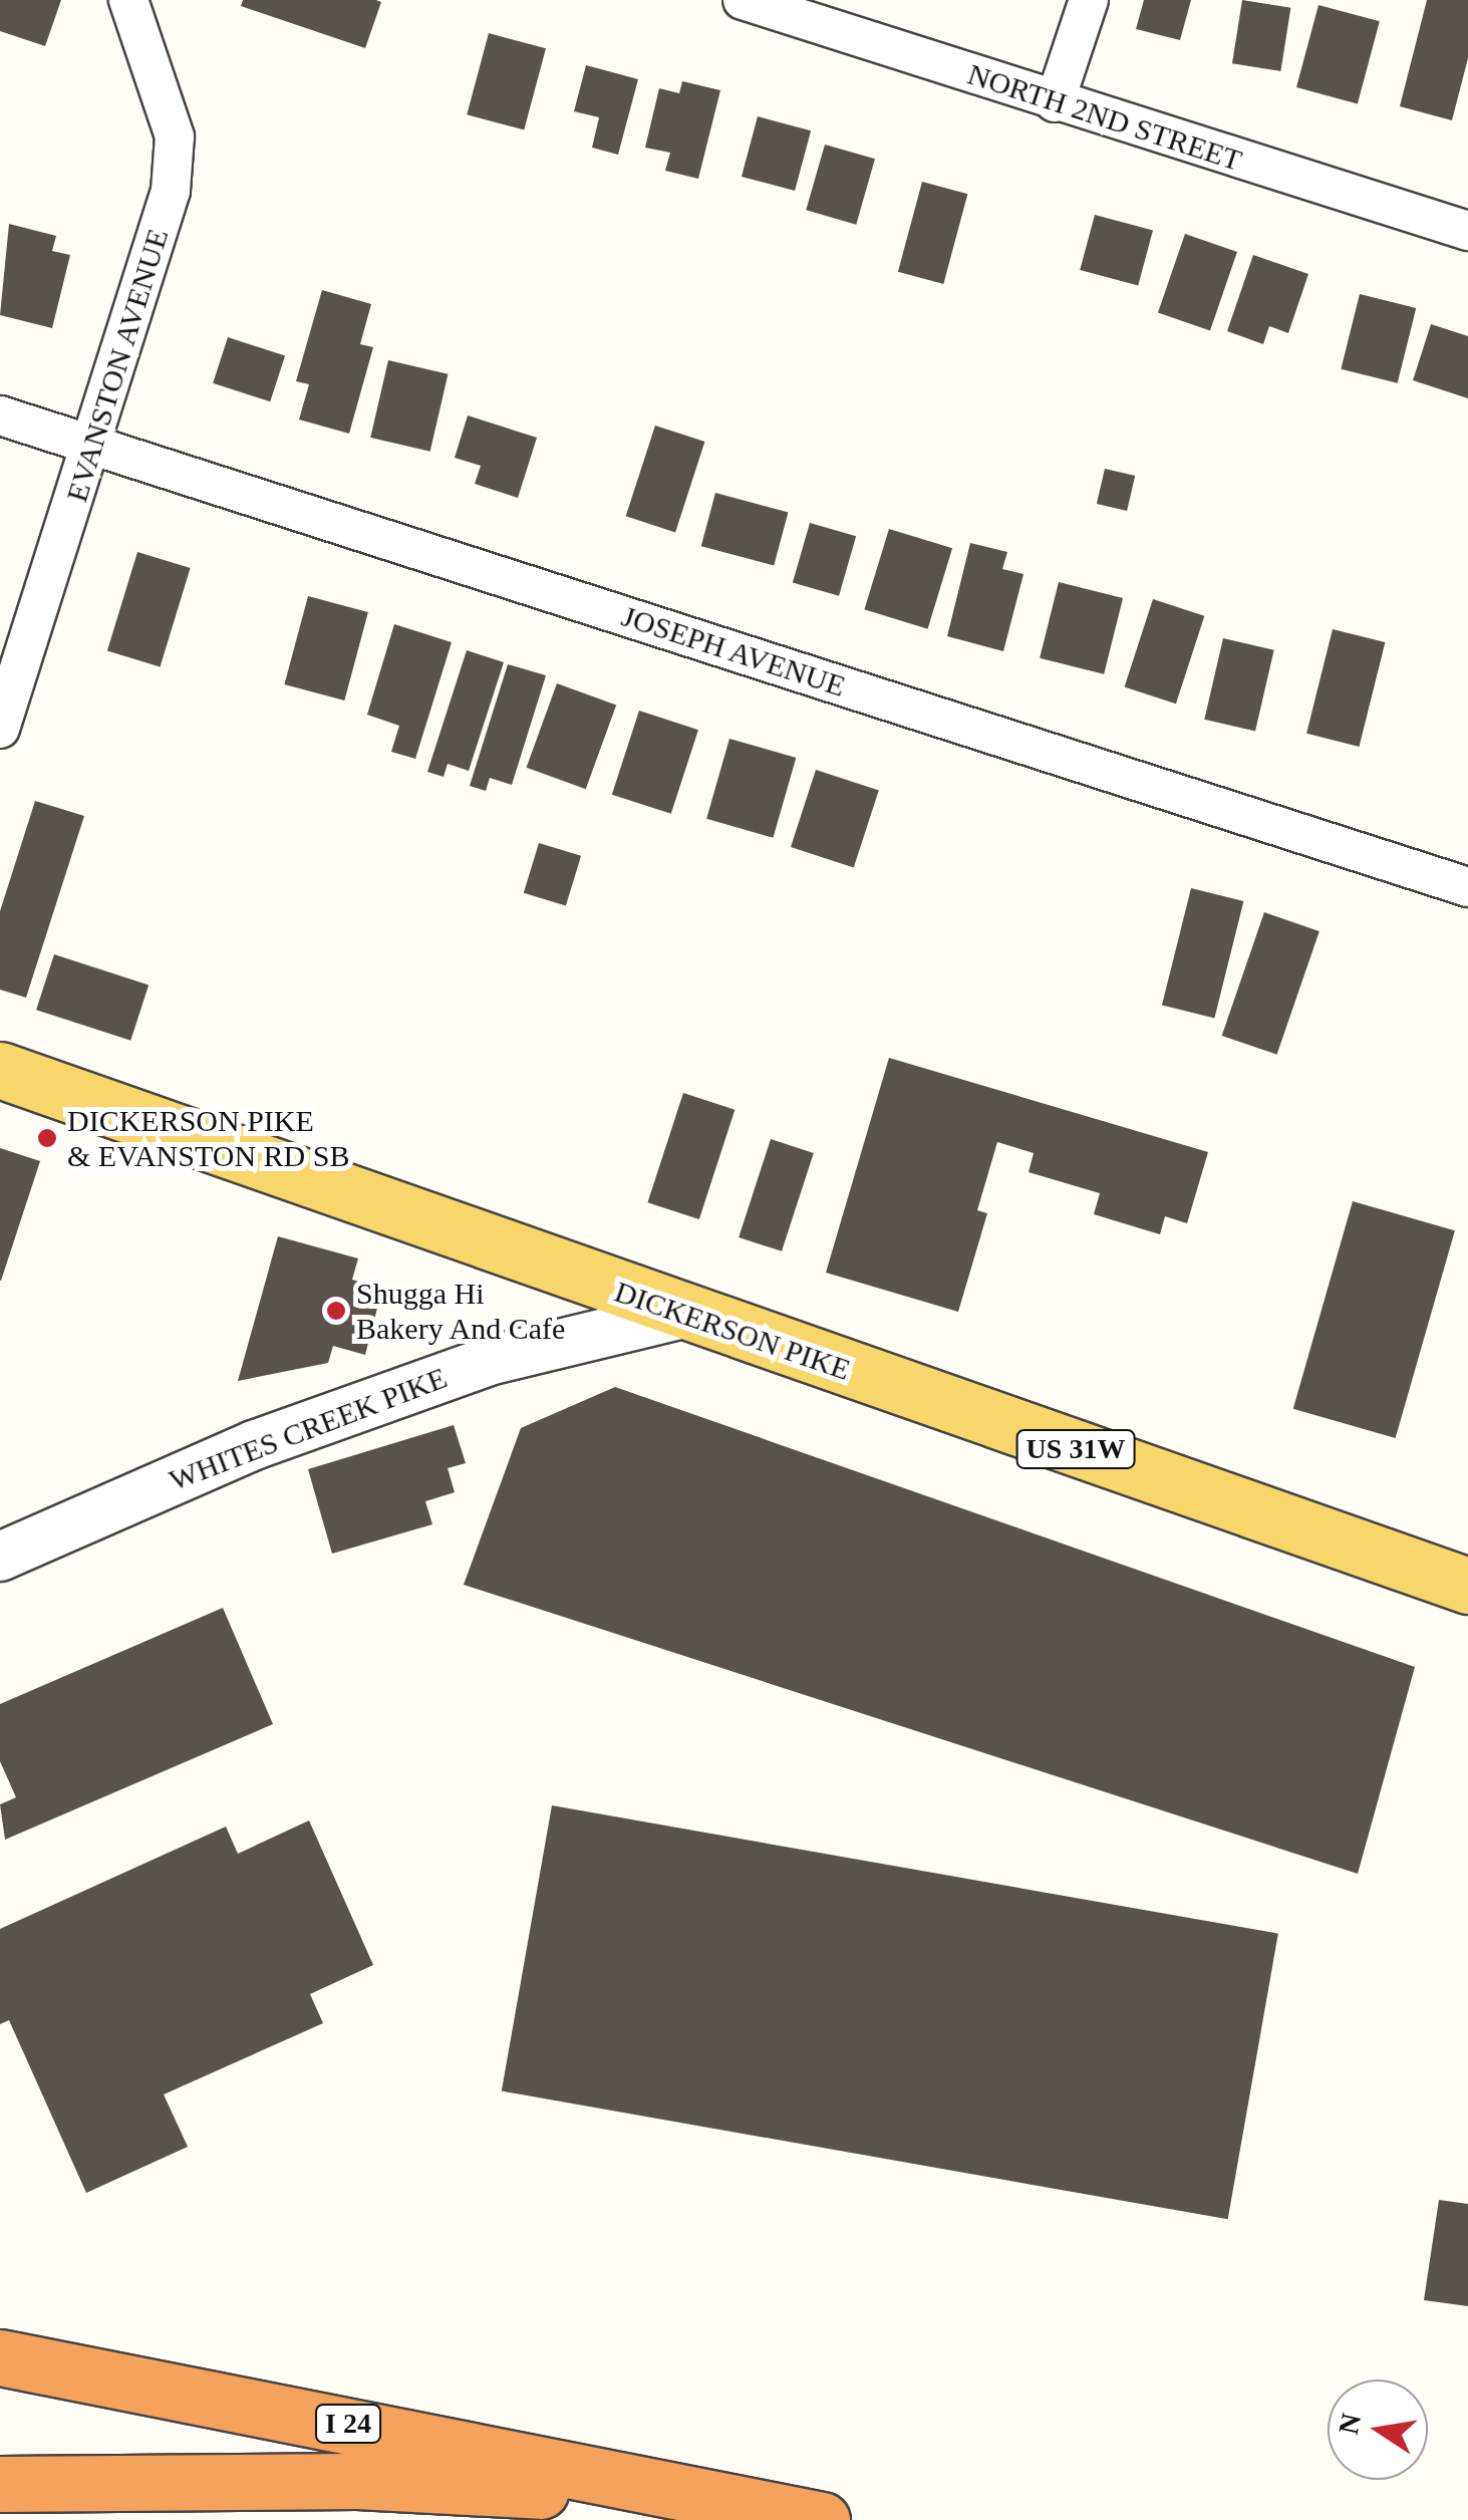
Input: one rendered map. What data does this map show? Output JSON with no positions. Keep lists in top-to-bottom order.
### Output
{
  "streets": {
    "highway": ["I 24"],
    "main road": ["DICKERSON PIKE", "US 31W"],
    "street": [
      "NORTH 2ND STREET",
      "EVANSTON AVENUE",
      "JOSEPH AVENUE",
      "WHITES CREEK PIKE"
    ]
  },
  "crossings": [
    ["EVANSTON AVENUE", "JOSEPH AVENUE"],
    ["DICKERSON PIKE", "WHITES CREEK PIKE"]
  ],
  "places": ["DICKERSON PIKE & EVANSTON RD SB", "Shugga Hi Bakery And Cafe"],
  "north": "left"
}
